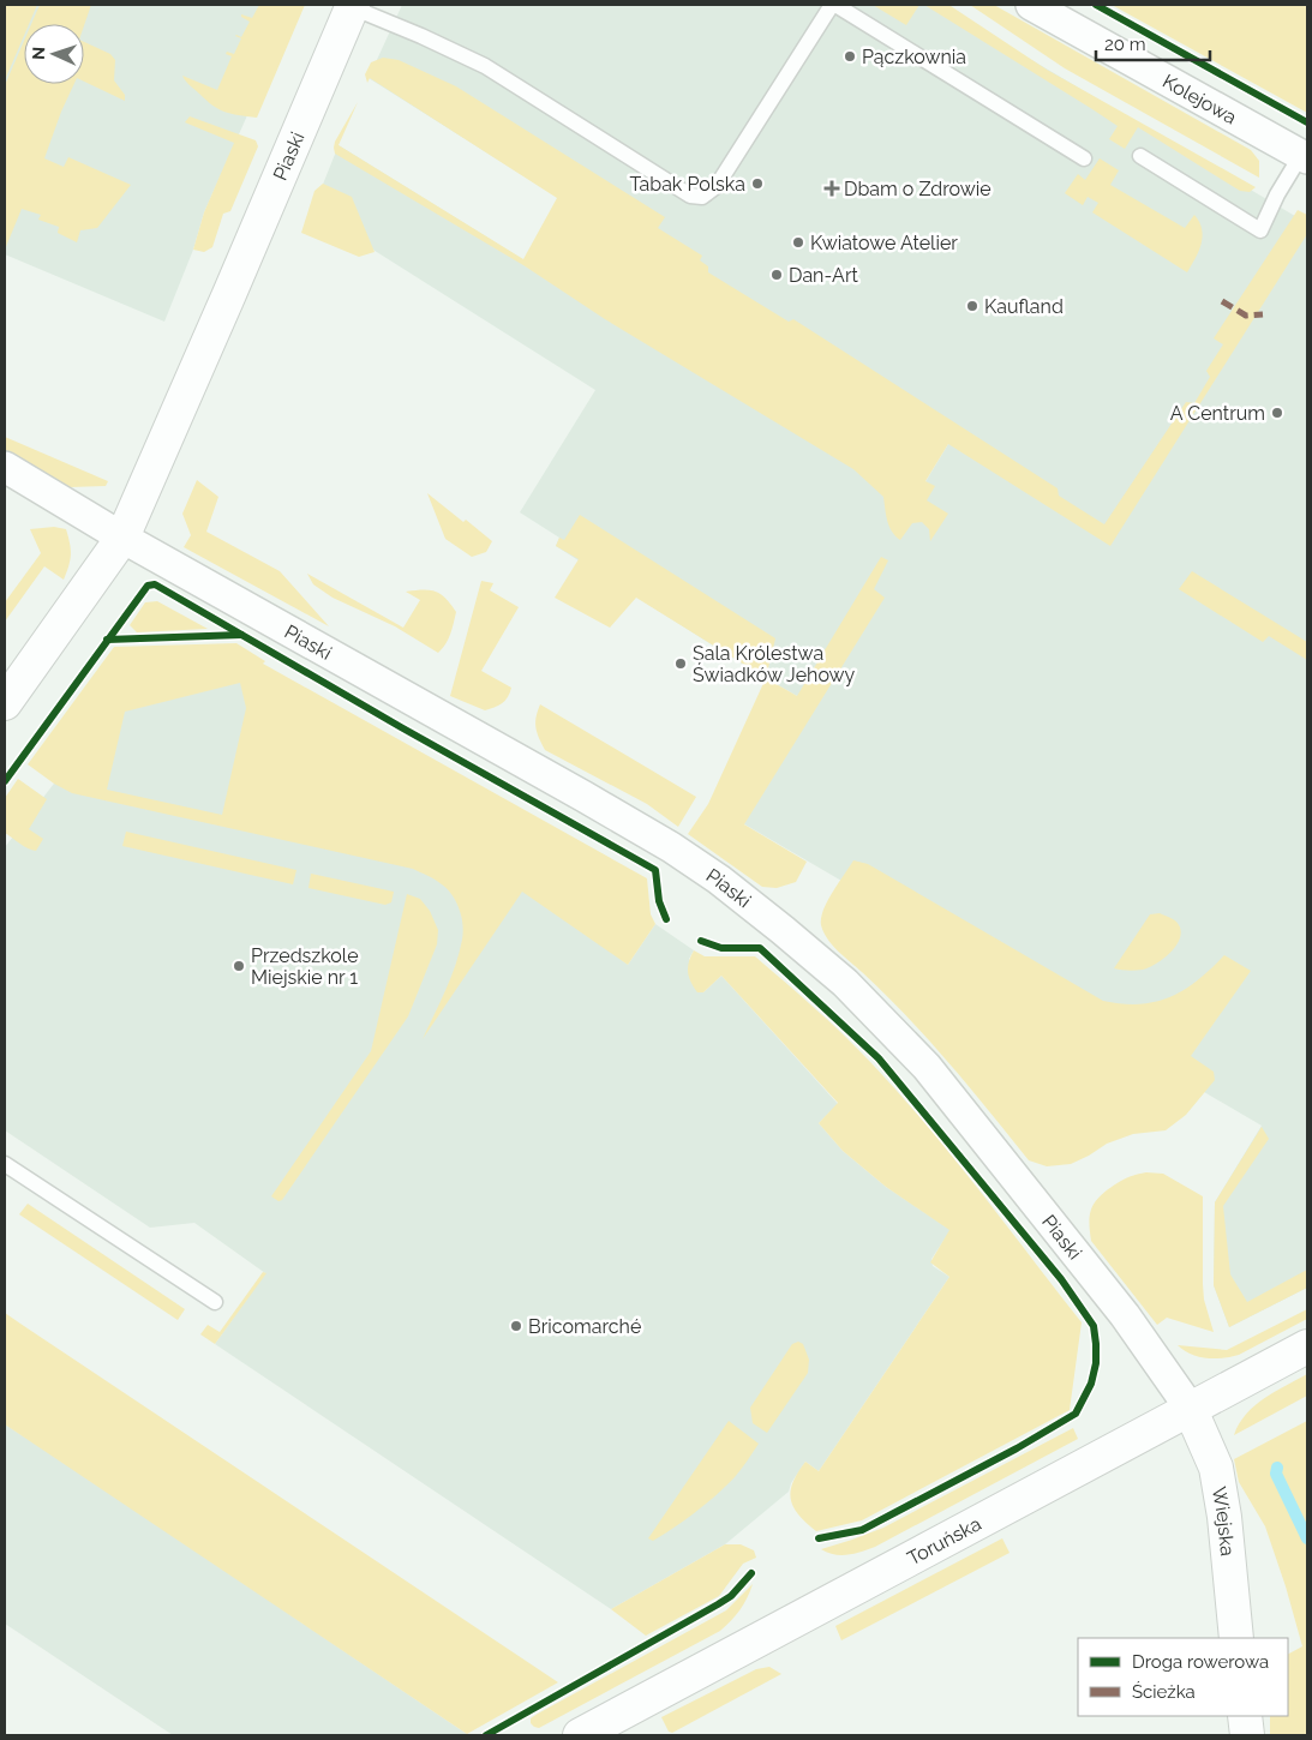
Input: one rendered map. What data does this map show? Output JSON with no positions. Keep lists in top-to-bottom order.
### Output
{
  "streets": {
    "street": [
      "Kolejowa",
      "Piaski",
      "Wiejska",
      "Toruńska"
    ]
  },
  "crossings": [
    ["Piaski", "Wiejska"],
    ["Piaski", "Toruńska"],
    ["Wiejska", "Toruńska"]
  ],
  "places": {
    "other": [
      "Pączkownia",
      "Tabak Polska",
      "Kwiatowe Atelier",
      "Dan-Art",
      "Kaufland",
      "A Centrum",
      "Sala Królestwa Świadków Jehowy",
      "Przedszkole Miejskie nr 1",
      "Bricomarché"
    ],
    "health": ["Dbam o Zdrowie"]
  },
  "legend": ["Droga rowerowa", "Ścieżka"],
  "scale_bar": "20 m",
  "north": "left"
}
